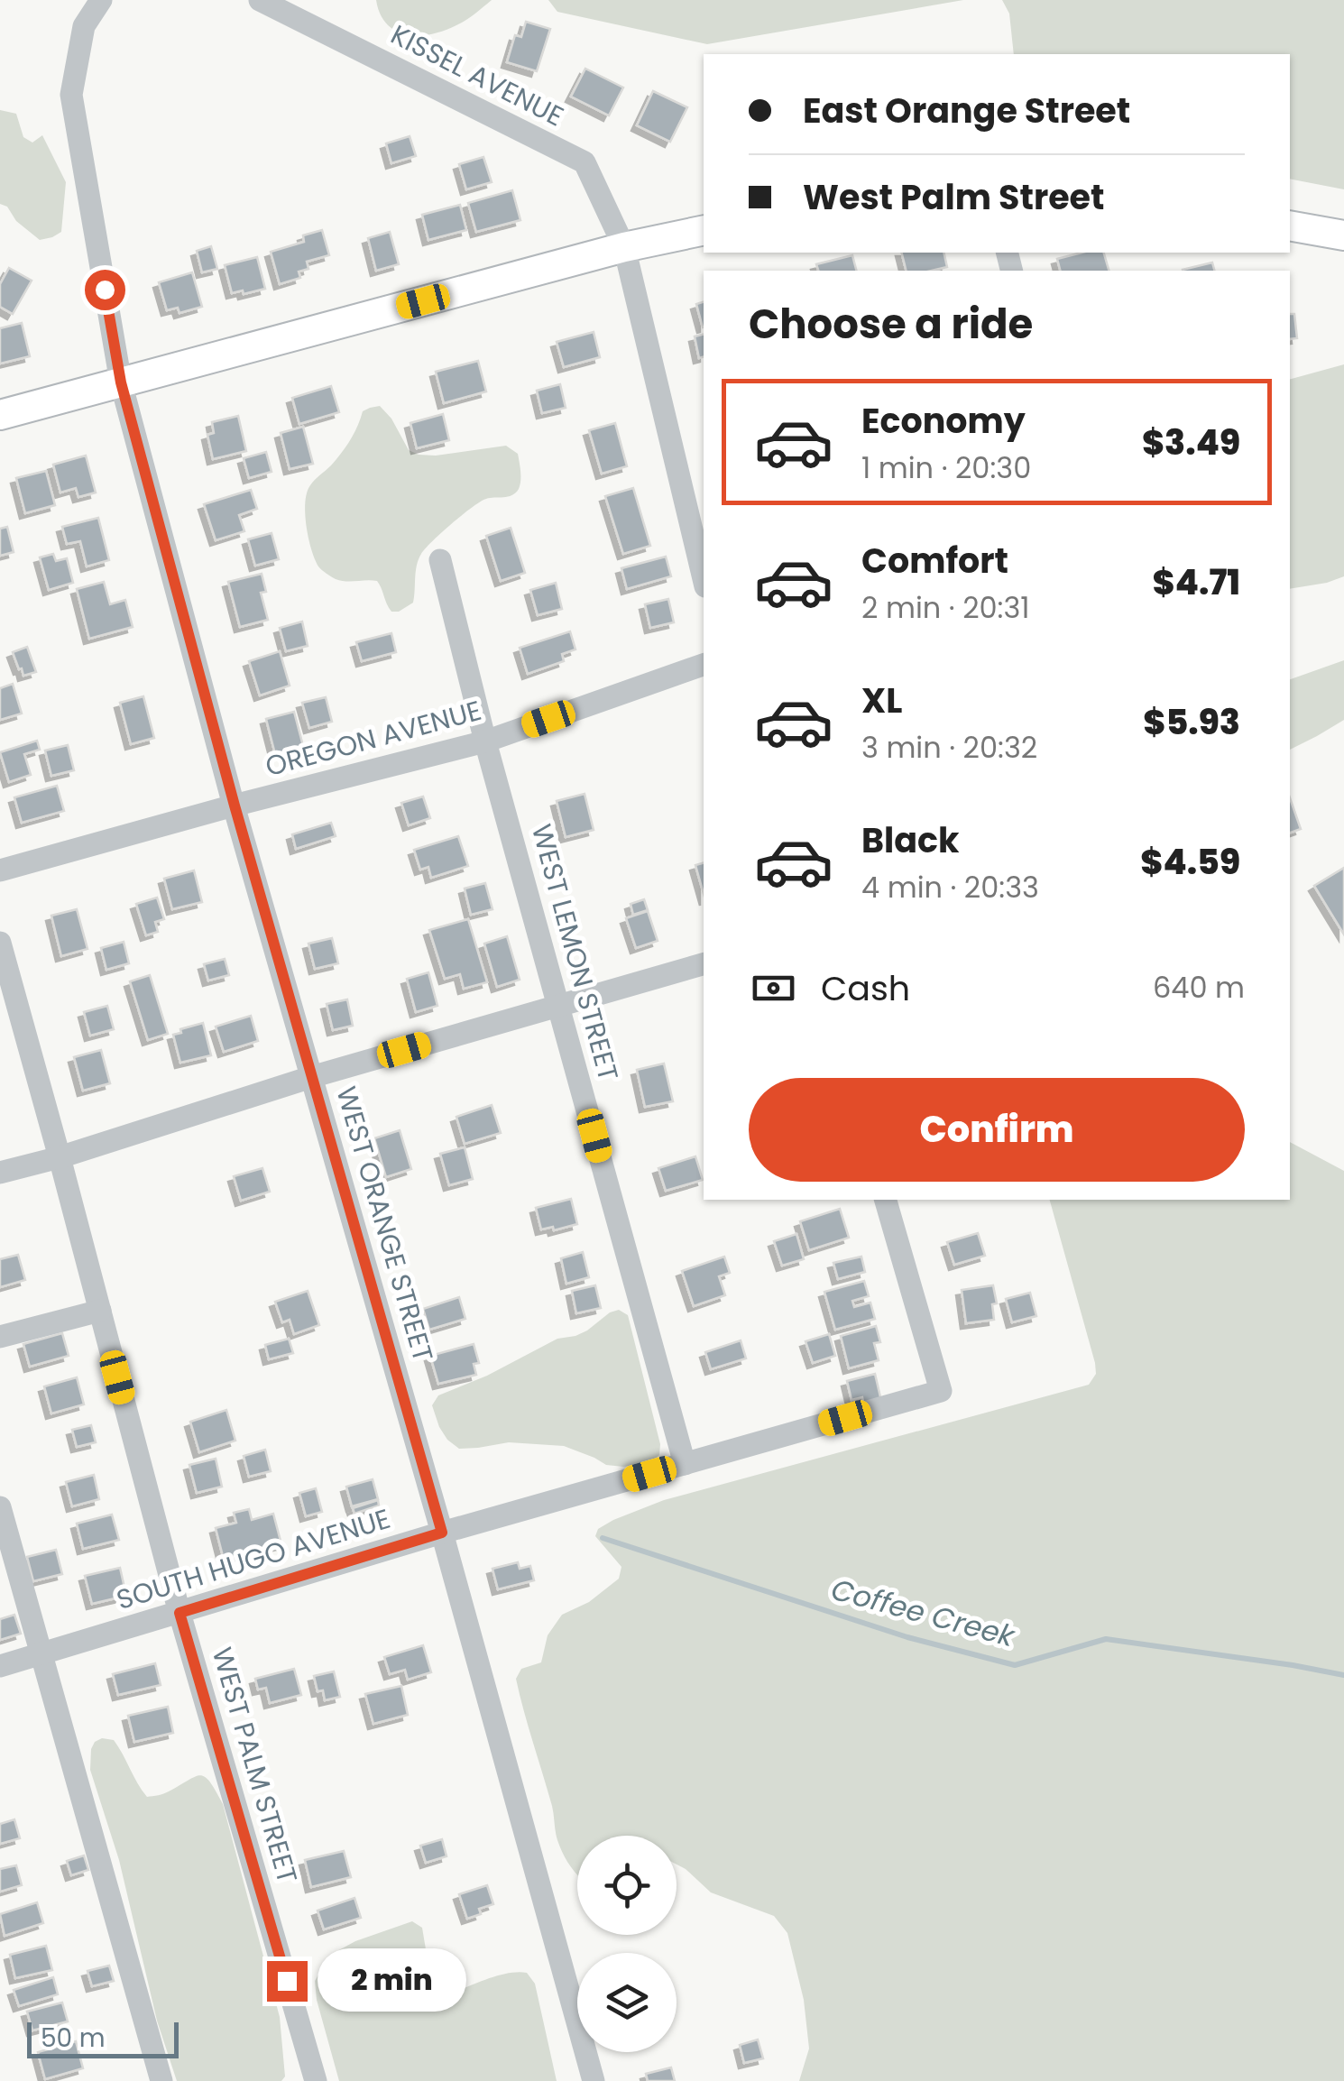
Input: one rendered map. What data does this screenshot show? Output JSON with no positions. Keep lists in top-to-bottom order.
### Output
{
  "streets": {
    "street": [
      "KISSEL AVENUE",
      "OREGON AVENUE",
      "WEST LEMON STREET",
      "WEST ORANGE STREET",
      "SOUTH HUGO AVENUE",
      "WEST PALM STREET"
    ]
  },
  "crossings": [
    ["OREGON AVENUE", "WEST LEMON STREET"],
    ["OREGON AVENUE", "WEST ORANGE STREET"],
    ["WEST LEMON STREET", "SOUTH HUGO AVENUE"],
    ["WEST ORANGE STREET", "SOUTH HUGO AVENUE"],
    ["SOUTH HUGO AVENUE", "WEST PALM STREET"]
  ],
  "water": ["Coffee Creek"],
  "scale_bar": "50 m",
  "page": {
    "banner": ["East Orange Street", "West Palm Street"],
    "heading": "Choose a ride",
    "list": [
      {
        "name": "Economy",
        "note": "1 min · 20:30",
        "value": "$3.49"
      },
      {
        "name": "Comfort",
        "note": "2 min · 20:31",
        "value": "$4.71"
      },
      {
        "name": "XL",
        "note": "3 min · 20:32",
        "value": "$5.93"
      },
      {
        "name": "Black",
        "note": "4 min · 20:33",
        "value": "$4.59"
      }
    ],
    "pay": ["Cash", "640 m"],
    "buttons": "Confirm",
    "bubble": "2 min",
    "scale": "50 m"
  }
}
